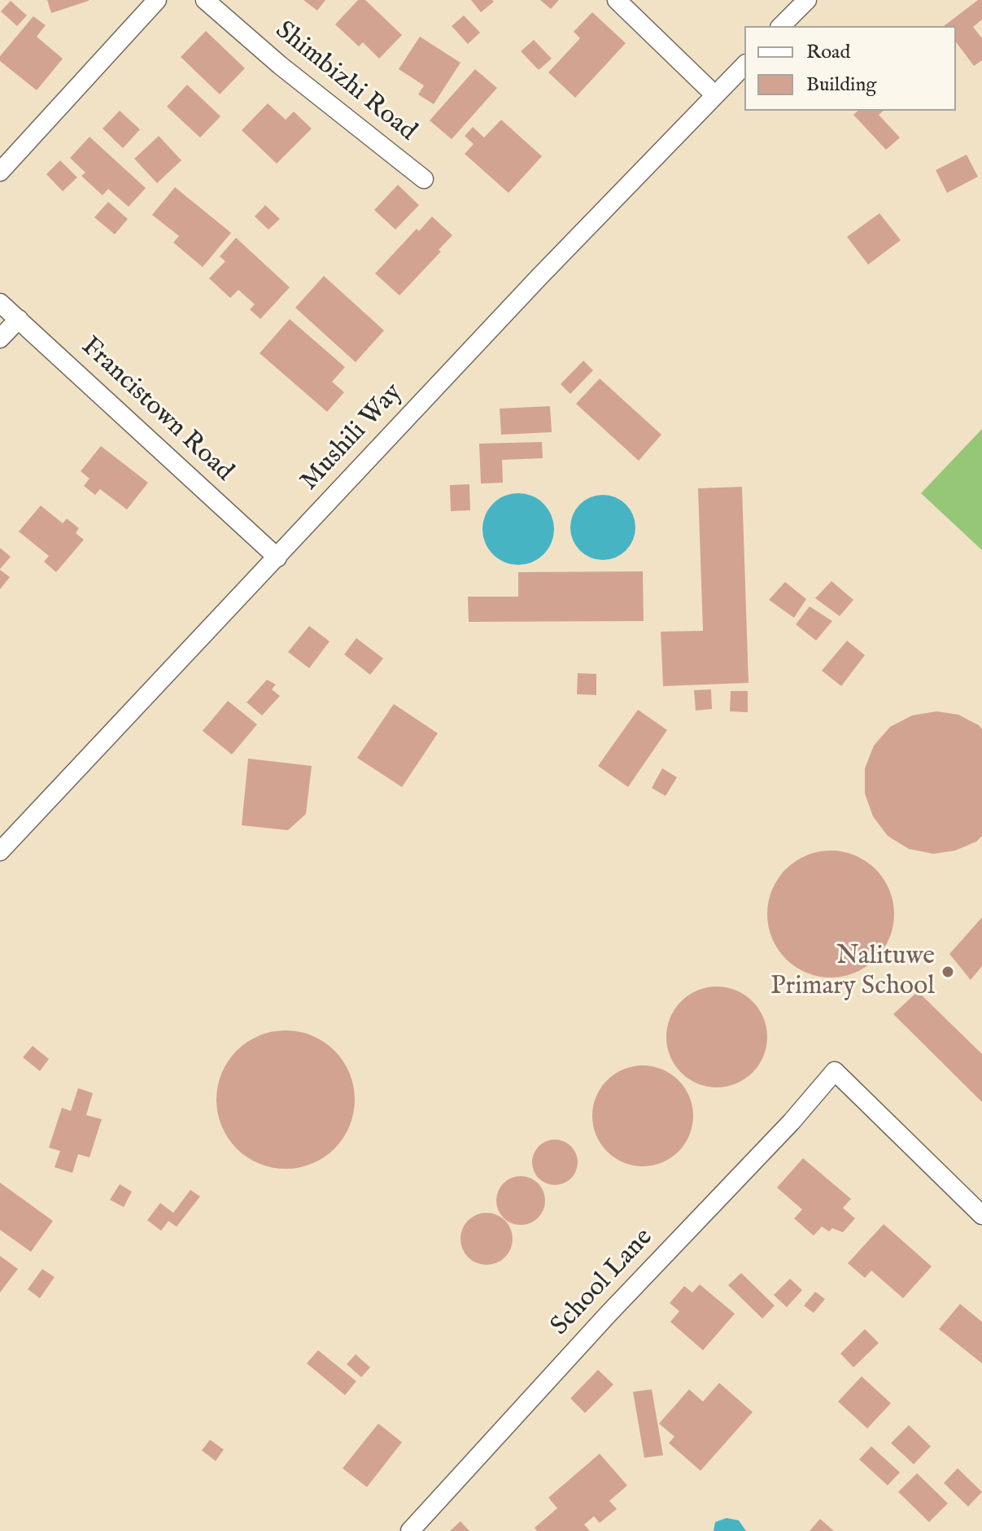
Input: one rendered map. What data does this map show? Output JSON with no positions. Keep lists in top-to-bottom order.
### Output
{
  "streets": {
    "street": [
      "Shimbizhi Road",
      "Francistown Road",
      "Mushili Way",
      "School Lane"
    ]
  },
  "crossings": [
    ["Francistown Road", "Mushili Way"]
  ],
  "places": ["Nalituwe Primary School"],
  "legend": ["Road", "Building"]
}
